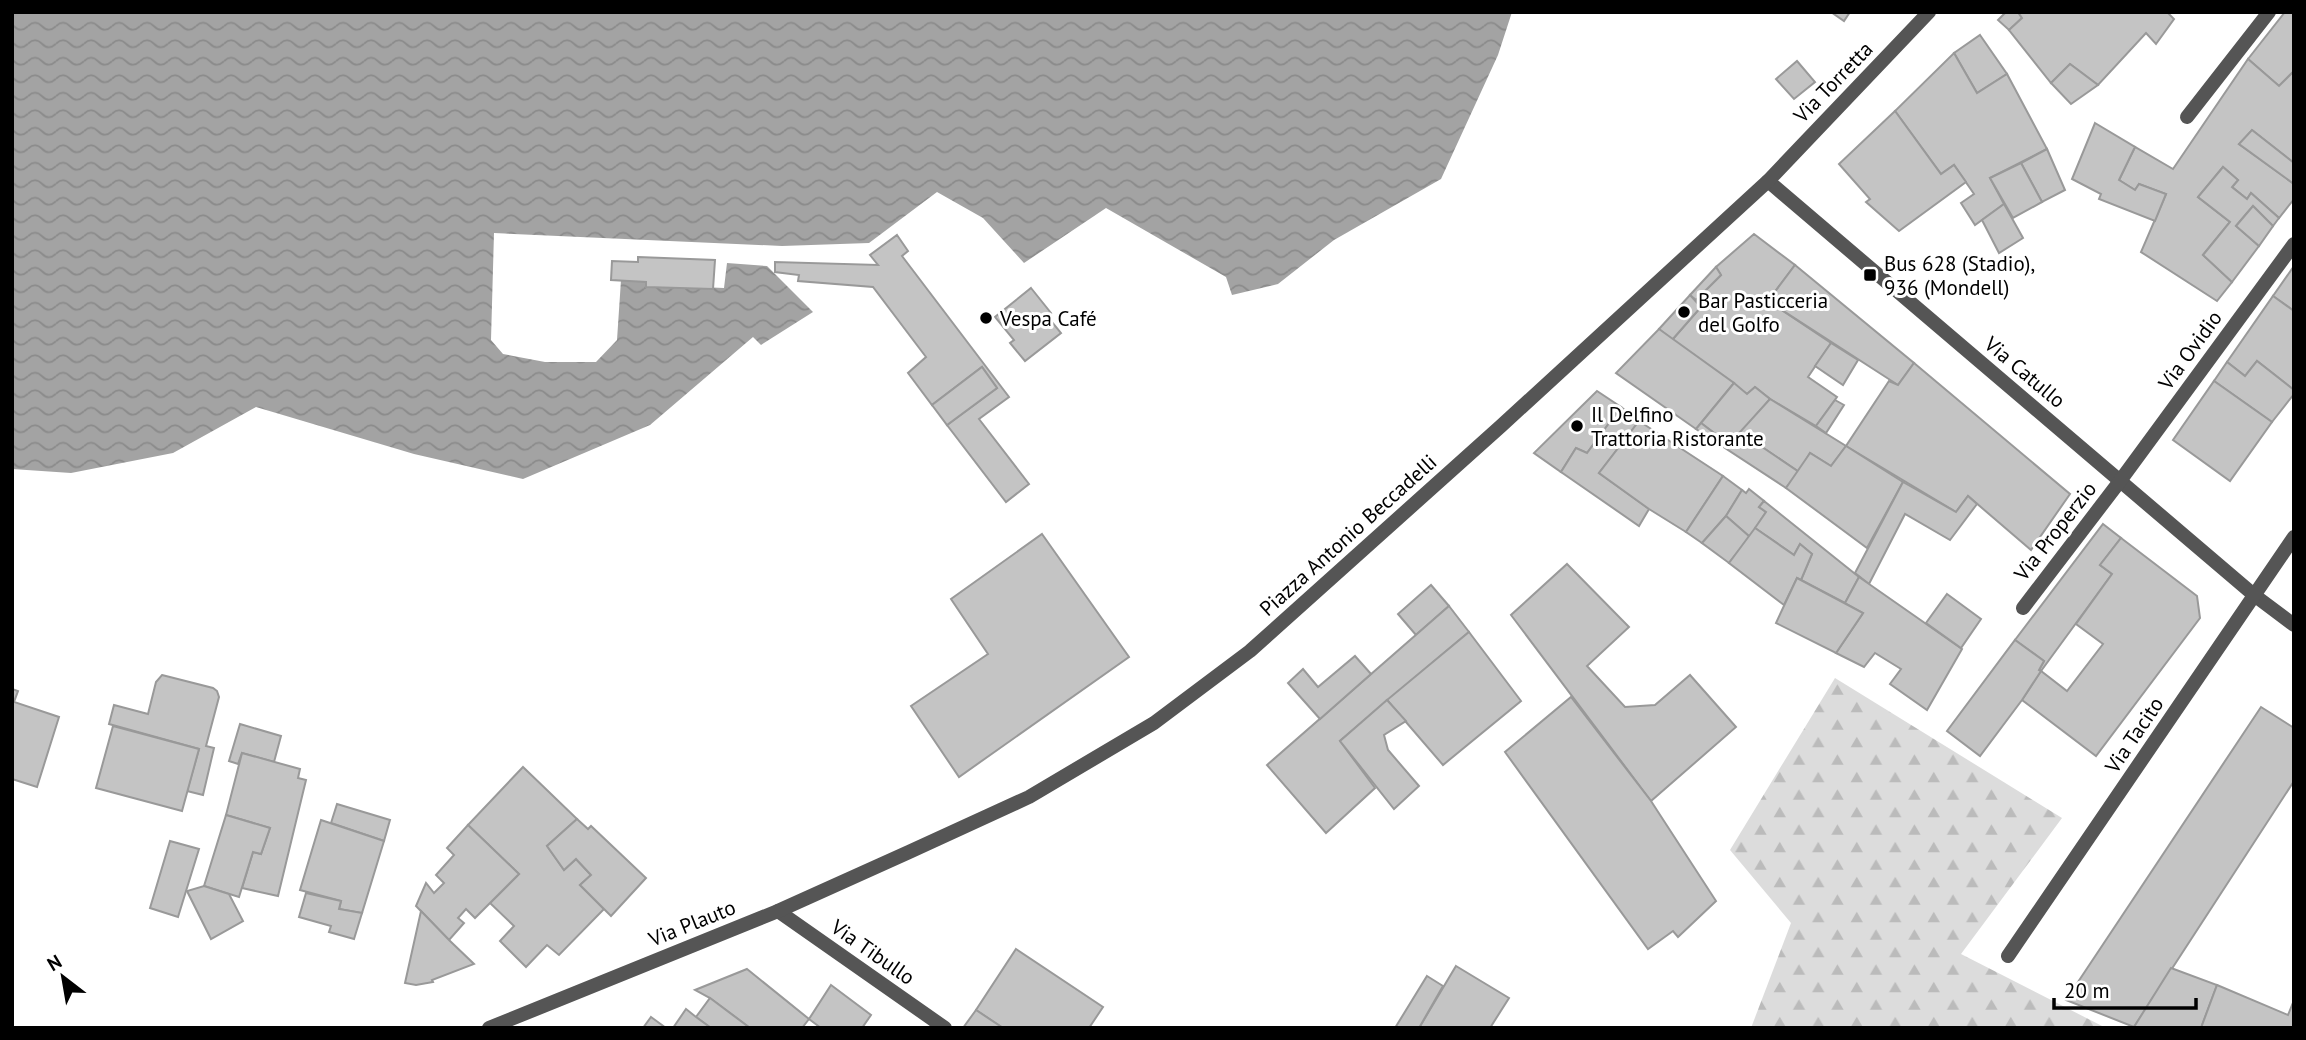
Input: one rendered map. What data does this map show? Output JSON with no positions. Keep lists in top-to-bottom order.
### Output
{
  "streets": {
    "street": [
      "Via Torretta",
      "Via Ovidio",
      "Via Catullo",
      "Via Properzio",
      "Piazza Antonio Beccadelli",
      "Via Tacito",
      "Via Plauto",
      "Via Tibullo"
    ]
  },
  "crossings": [
    ["Via Torretta", "Via Catullo"],
    ["Via Torretta", "Piazza Antonio Beccadelli"],
    ["Via Ovidio", "Via Catullo"],
    ["Via Ovidio", "Via Properzio"],
    ["Via Catullo", "Via Properzio"],
    ["Via Catullo", "Piazza Antonio Beccadelli"],
    ["Via Catullo", "Via Tacito"],
    ["Piazza Antonio Beccadelli", "Via Plauto"],
    ["Via Plauto", "Via Tibullo"]
  ],
  "places": {
    "transit": ["Bus 628 (Stadio), 936 (Mondell)"],
    "other": ["Bar Pasticceria del Golfo", "Vespa Café", "Il Delfino Trattoria Ristorante"]
  },
  "scale_bar": "20 m",
  "north": "top left"
}
